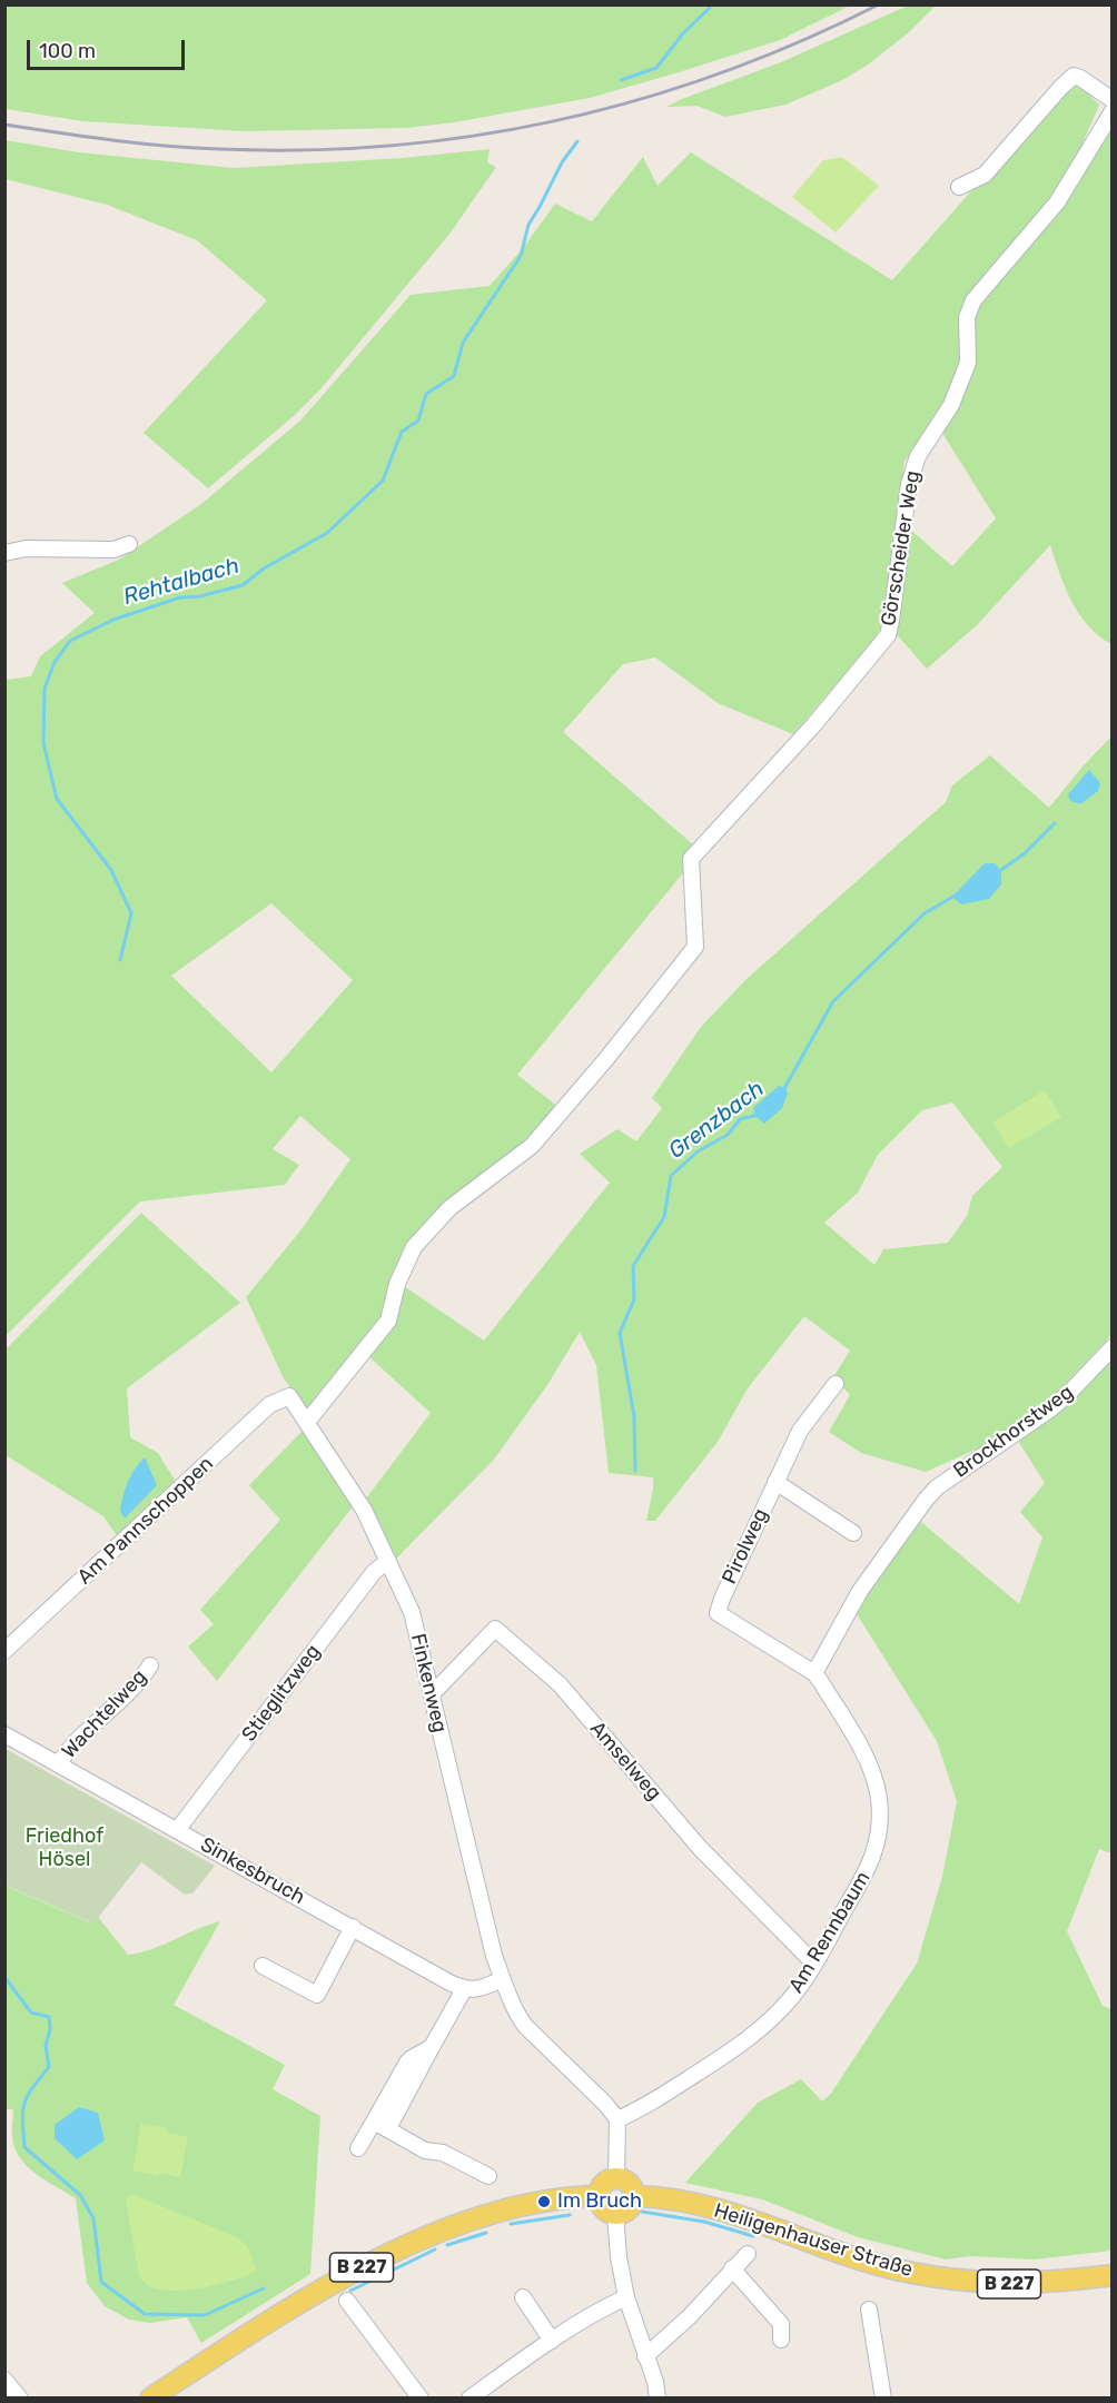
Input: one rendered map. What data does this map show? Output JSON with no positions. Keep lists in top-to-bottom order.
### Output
{
  "streets": {
    "main road": ["Heiligenhauser Straße", "B 227"],
    "street": [
      "Görscheider Weg",
      "Brockhorstweg",
      "Am Pannschoppen",
      "Pirolweg",
      "Finkenweg",
      "Stieglitzweg",
      "Wachtelweg",
      "Amselweg",
      "Sinkesbruch",
      "Am Rennbaum"
    ]
  },
  "crossings": [
    ["Görscheider Weg", "Finkenweg"],
    ["Brockhorstweg", "Am Rennbaum"],
    ["Am Pannschoppen", "Finkenweg"],
    ["Pirolweg", "Am Rennbaum"],
    ["Finkenweg", "Stieglitzweg"],
    ["Finkenweg", "Amselweg"],
    ["Finkenweg", "Am Rennbaum"],
    ["Stieglitzweg", "Sinkesbruch"],
    ["Wachtelweg", "Sinkesbruch"],
    ["Amselweg", "Am Rennbaum"],
    ["Heiligenhauser Straße", "B 227"]
  ],
  "water": ["Rehtalbach", "Grenzbach"],
  "parks": ["Friedhof Hösel"],
  "places": ["Im Bruch"],
  "scale_bar": "100 m"
}
